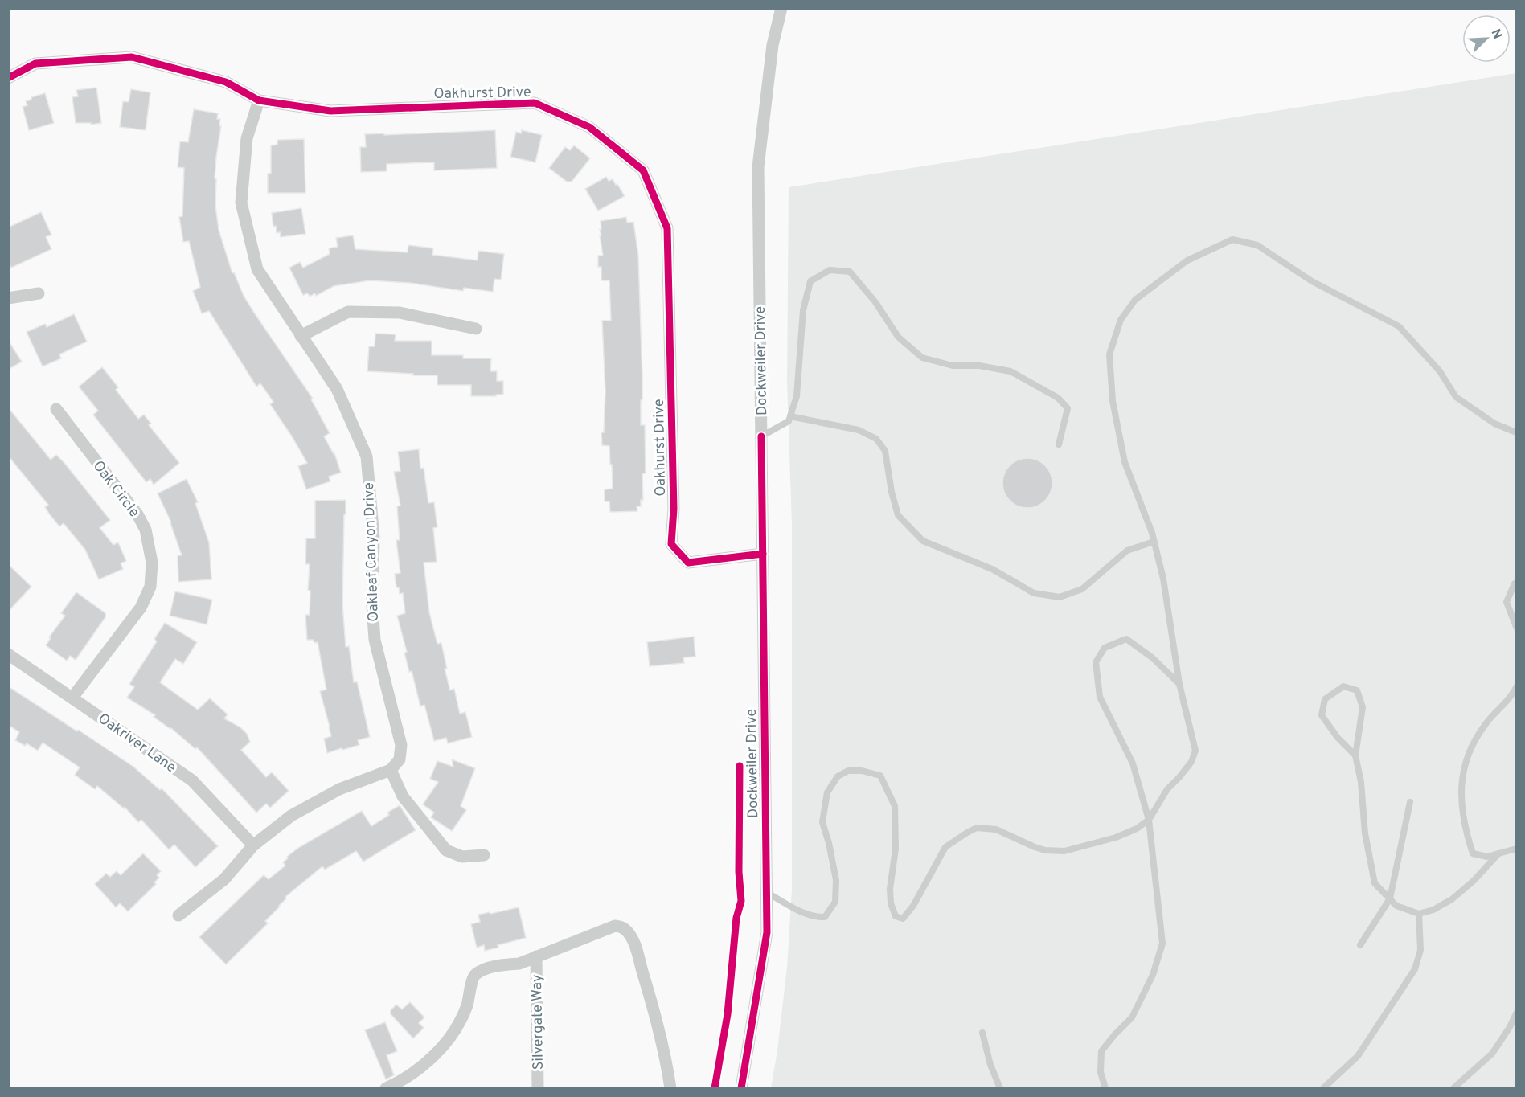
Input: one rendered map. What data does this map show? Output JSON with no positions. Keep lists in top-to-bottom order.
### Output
{
  "streets": {
    "street": [
      "Oakhurst Drive",
      "Dockweiler Drive",
      "Oak Circle",
      "Oakleaf Canyon Drive",
      "Oakriver Lane",
      "Silvergate Way"
    ]
  },
  "crossings": [
    ["Oakhurst Drive", "Dockweiler Drive"],
    ["Oakhurst Drive", "Oakleaf Canyon Drive"],
    ["Oak Circle", "Oakriver Lane"]
  ],
  "north": "top right"
}
